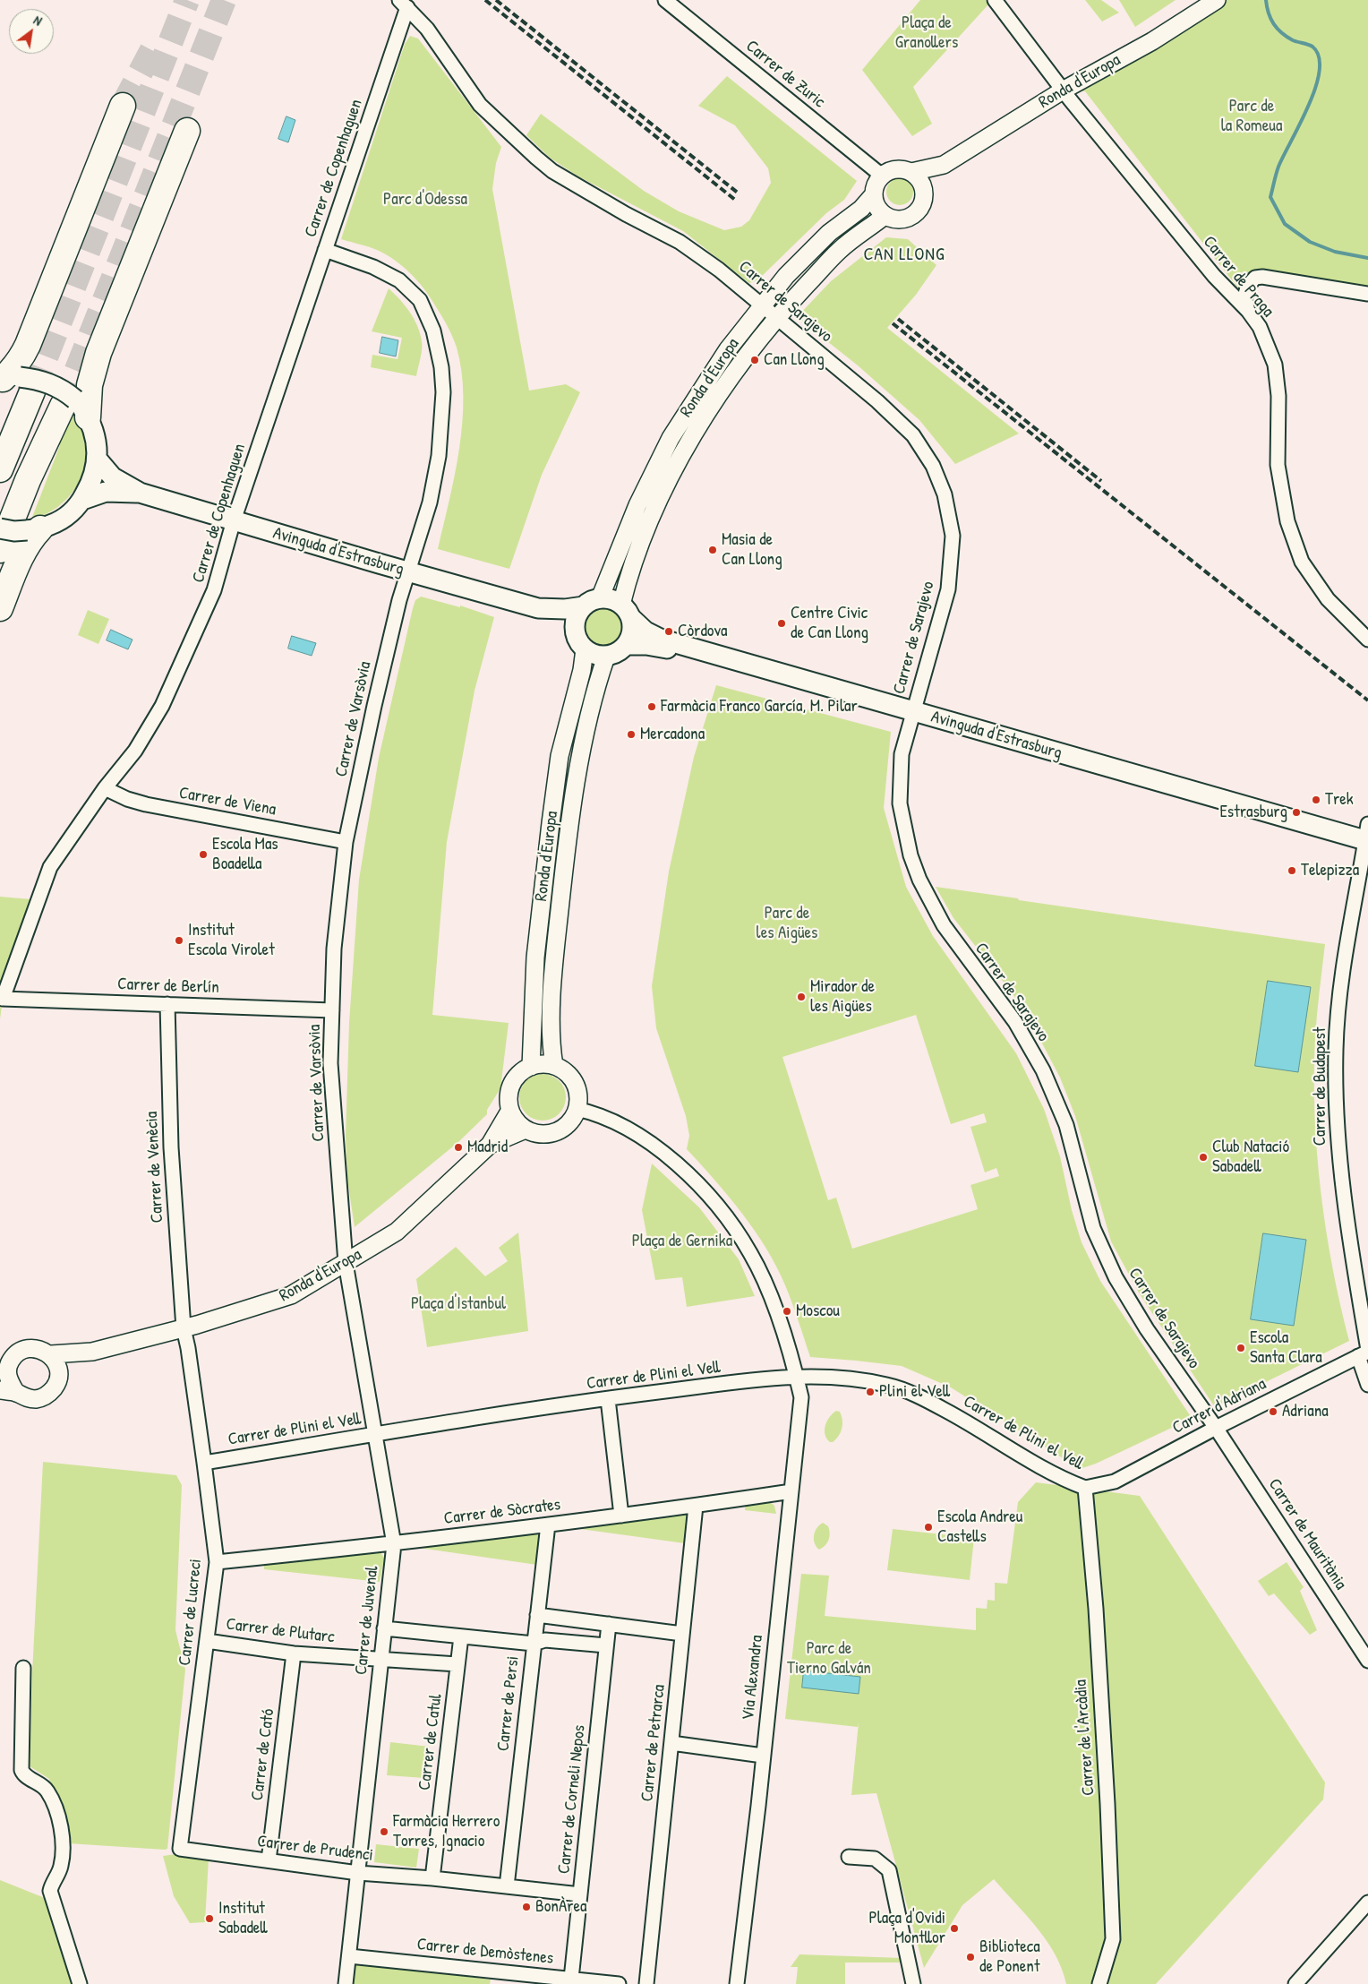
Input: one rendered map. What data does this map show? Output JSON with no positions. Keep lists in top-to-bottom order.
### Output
{
  "streets": {
    "main road": ["Avinguda d'Estrasburg"],
    "street": [
      "Carrer de Zuric",
      "Ronda d'Europa",
      "Carrer de Copenhaguen",
      "Carrer de Praga",
      "Carrer de Sarajevo",
      "Carrer de Varsòvia",
      "Carrer de Viena",
      "Carrer de Berlín",
      "Carrer de Budapest",
      "Carrer de Venècia",
      "Carrer de Plini el Vell",
      "Carrer d'Adriana",
      "Carrer de Sòcrates",
      "Carrer de Mauritània",
      "Carrer de Lucreci",
      "Carrer de Juvenal",
      "Carrer de Plutarc",
      "Via Alexandra",
      "Carrer de Persi",
      "Carrer de l'Arcàdia",
      "Carrer de Catul",
      "Carrer de Petrarca",
      "Carrer de Cató",
      "Carrer de Corneli Nepos",
      "Carrer de Prudenci",
      "Carrer de Demòstenes"
    ]
  },
  "crossings": [
    ["Carrer de Zuric", "Ronda d'Europa"],
    ["Ronda d'Europa", "Carrer de Praga"],
    ["Ronda d'Europa", "Carrer de Sarajevo"],
    ["Ronda d'Europa", "Avinguda d'Estrasburg"],
    ["Ronda d'Europa", "Carrer de Varsòvia"],
    ["Ronda d'Europa", "Carrer de Venècia"],
    ["Ronda d'Europa", "Carrer de Lucreci"],
    ["Ronda d'Europa", "Carrer de Juvenal"],
    ["Ronda d'Europa", "Via Alexandra"],
    ["Carrer de Copenhaguen", "Carrer de Sarajevo"],
    ["Carrer de Copenhaguen", "Avinguda d'Estrasburg"],
    ["Carrer de Copenhaguen", "Carrer de Varsòvia"],
    ["Carrer de Copenhaguen", "Carrer de Viena"],
    ["Carrer de Copenhaguen", "Carrer de Berlín"],
    ["Carrer de Sarajevo", "Avinguda d'Estrasburg"],
    ["Carrer de Sarajevo", "Carrer d'Adriana"],
    ["Carrer de Sarajevo", "Carrer de Mauritània"],
    ["Avinguda d'Estrasburg", "Carrer de Varsòvia"],
    ["Avinguda d'Estrasburg", "Carrer de Budapest"],
    ["Carrer de Varsòvia", "Carrer de Viena"],
    ["Carrer de Varsòvia", "Carrer de Berlín"],
    ["Carrer de Varsòvia", "Carrer de Juvenal"],
    ["Carrer de Berlín", "Carrer de Venècia"],
    ["Carrer de Budapest", "Carrer d'Adriana"],
    ["Carrer de Venècia", "Carrer de Lucreci"],
    ["Carrer de Plini el Vell", "Carrer d'Adriana"],
    ["Carrer de Plini el Vell", "Carrer de Lucreci"],
    ["Carrer de Plini el Vell", "Carrer de Juvenal"],
    ["Carrer de Plini el Vell", "Via Alexandra"],
    ["Carrer de Plini el Vell", "Carrer de l'Arcàdia"],
    ["Carrer d'Adriana", "Carrer de Mauritània"],
    ["Carrer d'Adriana", "Carrer de l'Arcàdia"],
    ["Carrer de Sòcrates", "Carrer de Lucreci"],
    ["Carrer de Sòcrates", "Carrer de Juvenal"],
    ["Carrer de Sòcrates", "Via Alexandra"],
    ["Carrer de Sòcrates", "Carrer de Persi"],
    ["Carrer de Sòcrates", "Carrer de Petrarca"],
    ["Carrer de Lucreci", "Carrer de Plutarc"],
    ["Carrer de Lucreci", "Carrer de Prudenci"],
    ["Carrer de Juvenal", "Carrer de Plutarc"],
    ["Carrer de Juvenal", "Carrer de Prudenci"],
    ["Carrer de Juvenal", "Carrer de Demòstenes"],
    ["Carrer de Plutarc", "Carrer de Catul"],
    ["Carrer de Plutarc", "Carrer de Cató"],
    ["Carrer de Persi", "Carrer de Prudenci"],
    ["Carrer de Catul", "Carrer de Prudenci"],
    ["Carrer de Cató", "Carrer de Prudenci"],
    ["Carrer de Corneli Nepos", "Carrer de Prudenci"],
    ["Carrer de Corneli Nepos", "Carrer de Demòstenes"]
  ],
  "districts": ["CAN LLONG"],
  "parks": [
    "Plaça de Granollers",
    "Parc de la Romeua",
    "Parc d'Odessa",
    "Parc de les Aigües",
    "Plaça de Gernika",
    "Plaça d'Istanbul",
    "Parc de Tierno Galván"
  ],
  "places": [
    "Can Llong",
    "Masia de Can Llong",
    "Centre Civic de Can Llong",
    "Còrdova",
    "Farmàcia Franco García, M. Pilar",
    "Mercadona",
    "Trek",
    "Estrasburg",
    "Escola Mas Boadella",
    "Telepizza",
    "Institut Escola Virolet",
    "Mirador de les Aigües",
    "Madrid",
    "Club Natació Sabadell",
    "Moscou",
    "Escola Santa Clara",
    "Plini el Vell",
    "Adriana",
    "Escola Andreu Castells",
    "Farmàcia Herrero Torres, Ignacio",
    "BonÀrea",
    "Institut Sabadell",
    "Plaça d'Ovidi Montllor",
    "Biblioteca de Ponent"
  ],
  "north": "top right"
}
